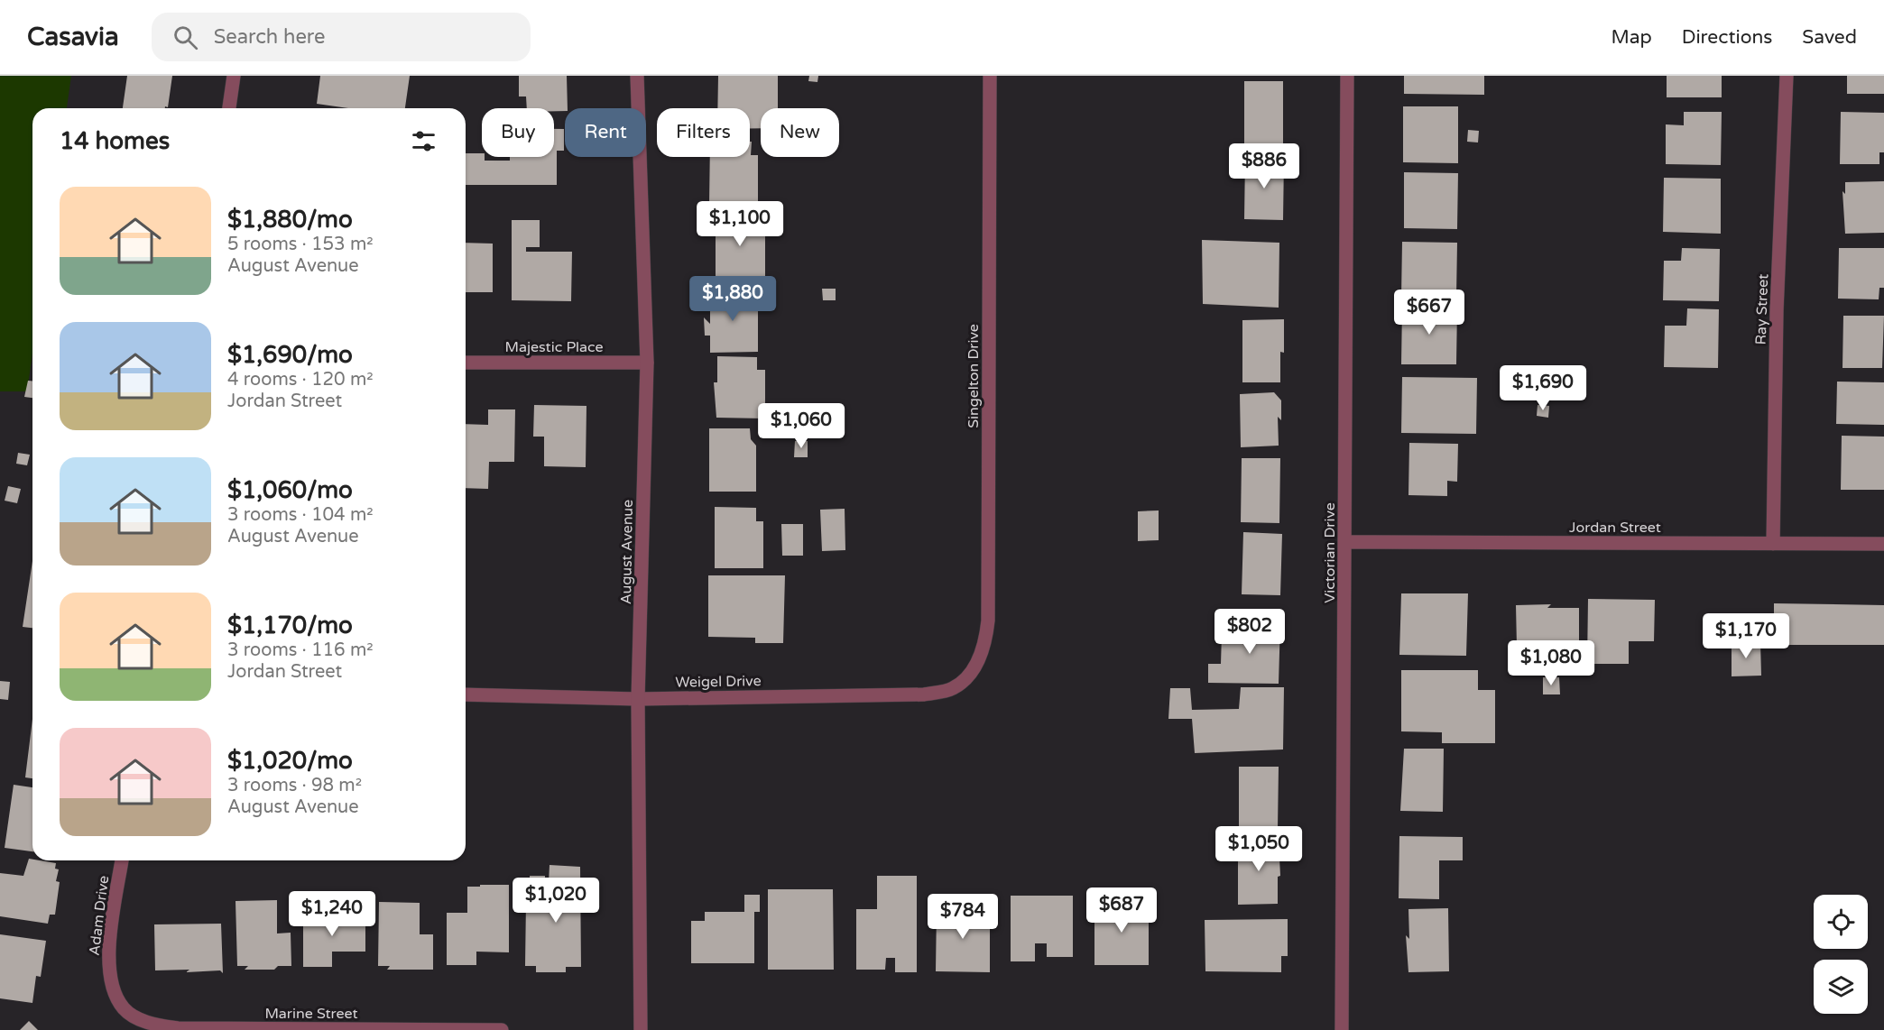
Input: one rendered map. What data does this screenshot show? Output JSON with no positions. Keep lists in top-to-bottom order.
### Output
{
  "streets": {
    "street": [
      "Ray Street",
      "Majestic Place",
      "Singelton Drive",
      "Jordan Street",
      "August Avenue",
      "Victorian Drive",
      "Weigel Drive",
      "Adam Drive",
      "Marine Street"
    ]
  },
  "crossings": [
    ["Ray Street", "Jordan Street"],
    ["Majestic Place", "August Avenue"],
    ["Singelton Drive", "Weigel Drive"],
    ["Jordan Street", "Victorian Drive"],
    ["August Avenue", "Weigel Drive"],
    ["Adam Drive", "Marine Street"]
  ],
  "page": {
    "header": "Casavia",
    "search": "Search here",
    "nav": ["Map", "Directions", "Saved"],
    "chip": [
      "Buy",
      "Rent",
      "Filters",
      "New"
    ],
    "heading": "14 homes",
    "price": [
      "$886",
      "$1,100",
      "$1,880",
      "$667",
      "$1,690",
      "$1,060",
      "$802",
      "$1,170",
      "$1,080",
      "$1,050",
      "$1,020",
      "$687",
      "$1,240",
      "$784"
    ],
    "list": [
      {
        "name": "$1,880/mo",
        "note": "5 rooms · 153 m² · August Avenue"
      },
      {
        "name": "$1,690/mo",
        "note": "4 rooms · 120 m² · Jordan Street"
      },
      {
        "name": "$1,060/mo",
        "note": "3 rooms · 104 m² · August Avenue"
      },
      {
        "name": "$1,170/mo",
        "note": "3 rooms · 116 m² · Jordan Street"
      },
      {
        "name": "$1,020/mo",
        "note": "3 rooms · 98 m² · August Avenue"
      }
    ]
  }
}
